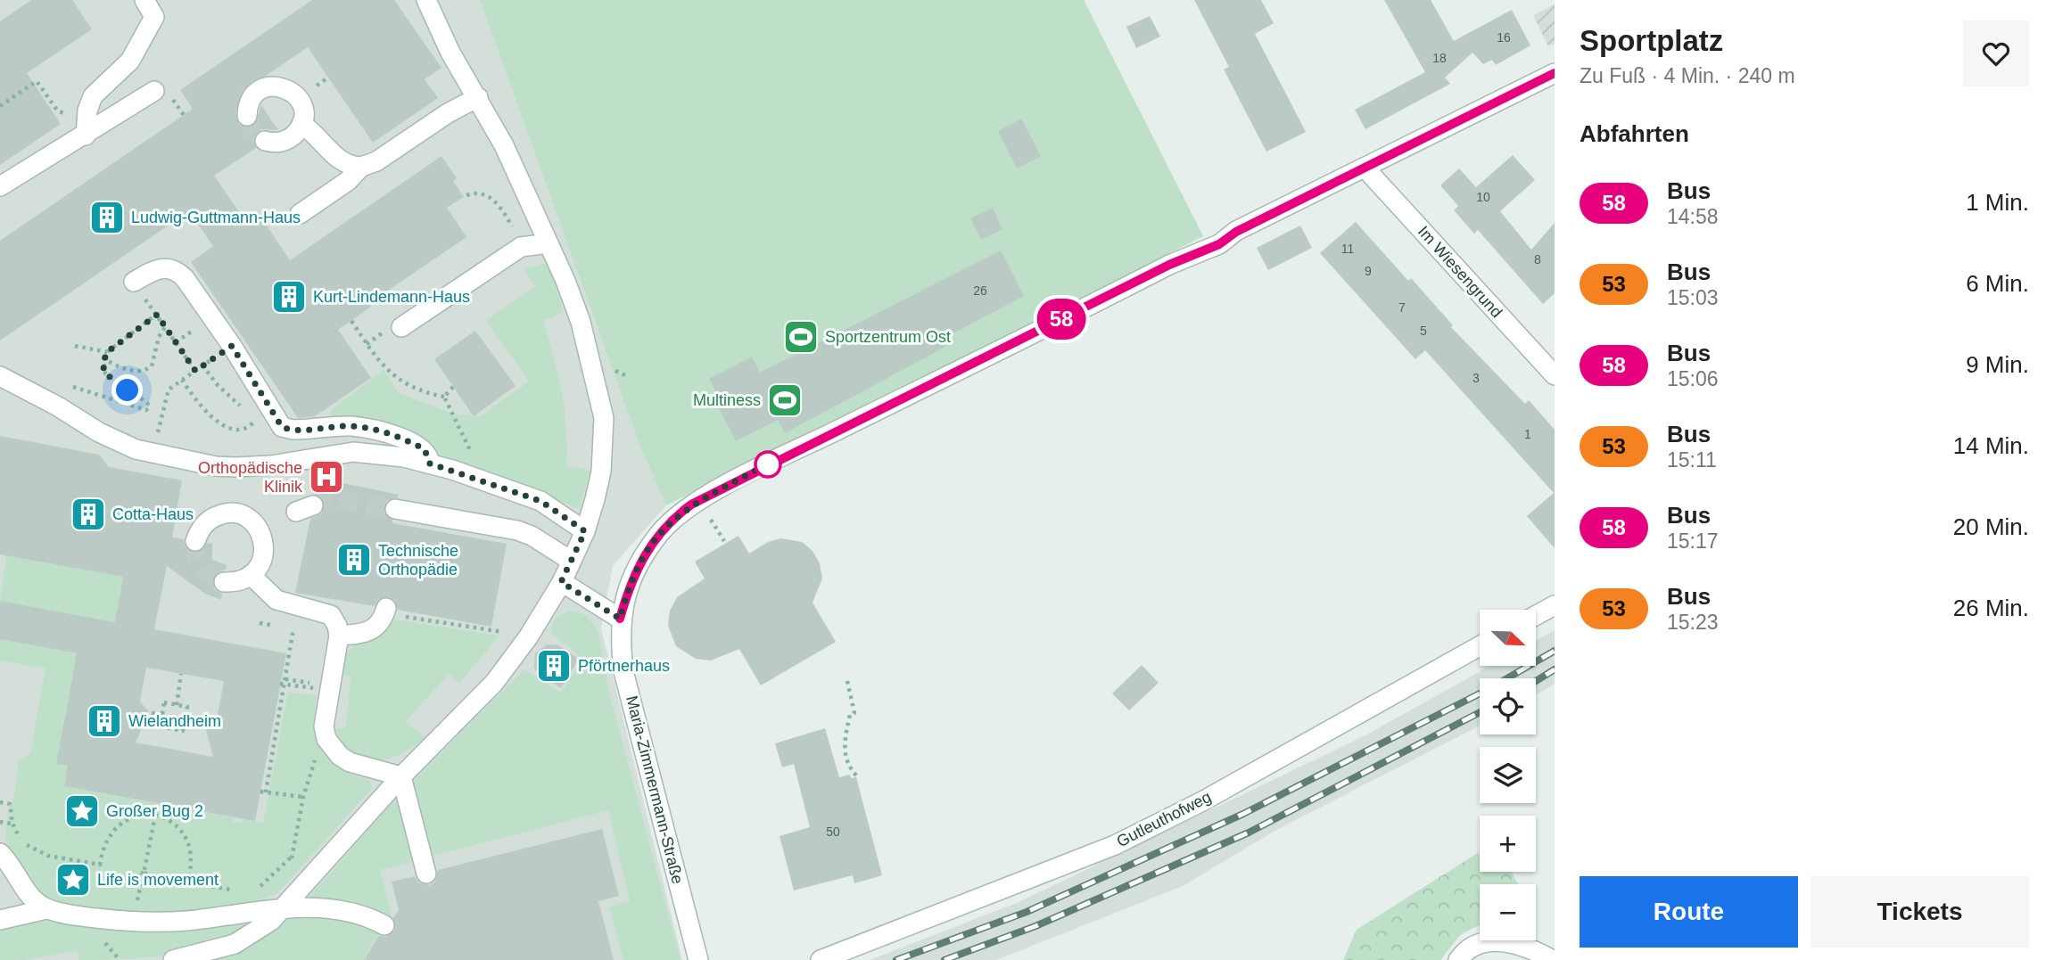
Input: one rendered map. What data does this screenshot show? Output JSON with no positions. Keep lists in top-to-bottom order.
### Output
{
  "streets": {
    "street": ["Im Wiesengrund", "Maria-Zimmermann-Straße", "Gutleuthofweg"]
  },
  "places": {
    "building": [
      "Ludwig-Guttmann-Haus",
      "Kurt-Lindemann-Haus",
      "Cotta-Haus",
      "Technische Orthopädie",
      "Pförtnerhaus",
      "Wielandheim"
    ],
    "sports": ["Sportzentrum Ost", "Multiness"],
    "hospital": ["Orthopädische Klinik"],
    "place": ["Großer Bug 2", "Life is movement"]
  },
  "lines": ["bus line 58"],
  "house_numbers": [
    "16",
    "18",
    "10",
    "11",
    "8",
    "9",
    "26",
    "7",
    "5",
    "3",
    "1",
    "50"
  ],
  "north": "bottom right",
  "page": {
    "on_map": "58",
    "heading": [
      ["Sportplatz", "Zu Fuß · 4 Min. · 240 m"],
      "Abfahrten"
    ],
    "list": [
      {
        "mark": "58",
        "name": "Bus",
        "note": "14:58",
        "value": "1 Min."
      },
      {
        "mark": "53",
        "name": "Bus",
        "note": "15:03",
        "value": "6 Min."
      },
      {
        "mark": "58",
        "name": "Bus",
        "note": "15:06",
        "value": "9 Min."
      },
      {
        "mark": "53",
        "name": "Bus",
        "note": "15:11",
        "value": "14 Min."
      },
      {
        "mark": "58",
        "name": "Bus",
        "note": "15:17",
        "value": "20 Min."
      },
      {
        "mark": "53",
        "name": "Bus",
        "note": "15:23",
        "value": "26 Min."
      }
    ],
    "map_buttons": ["+", "−"],
    "buttons": ["Route", "Tickets"]
  }
}
